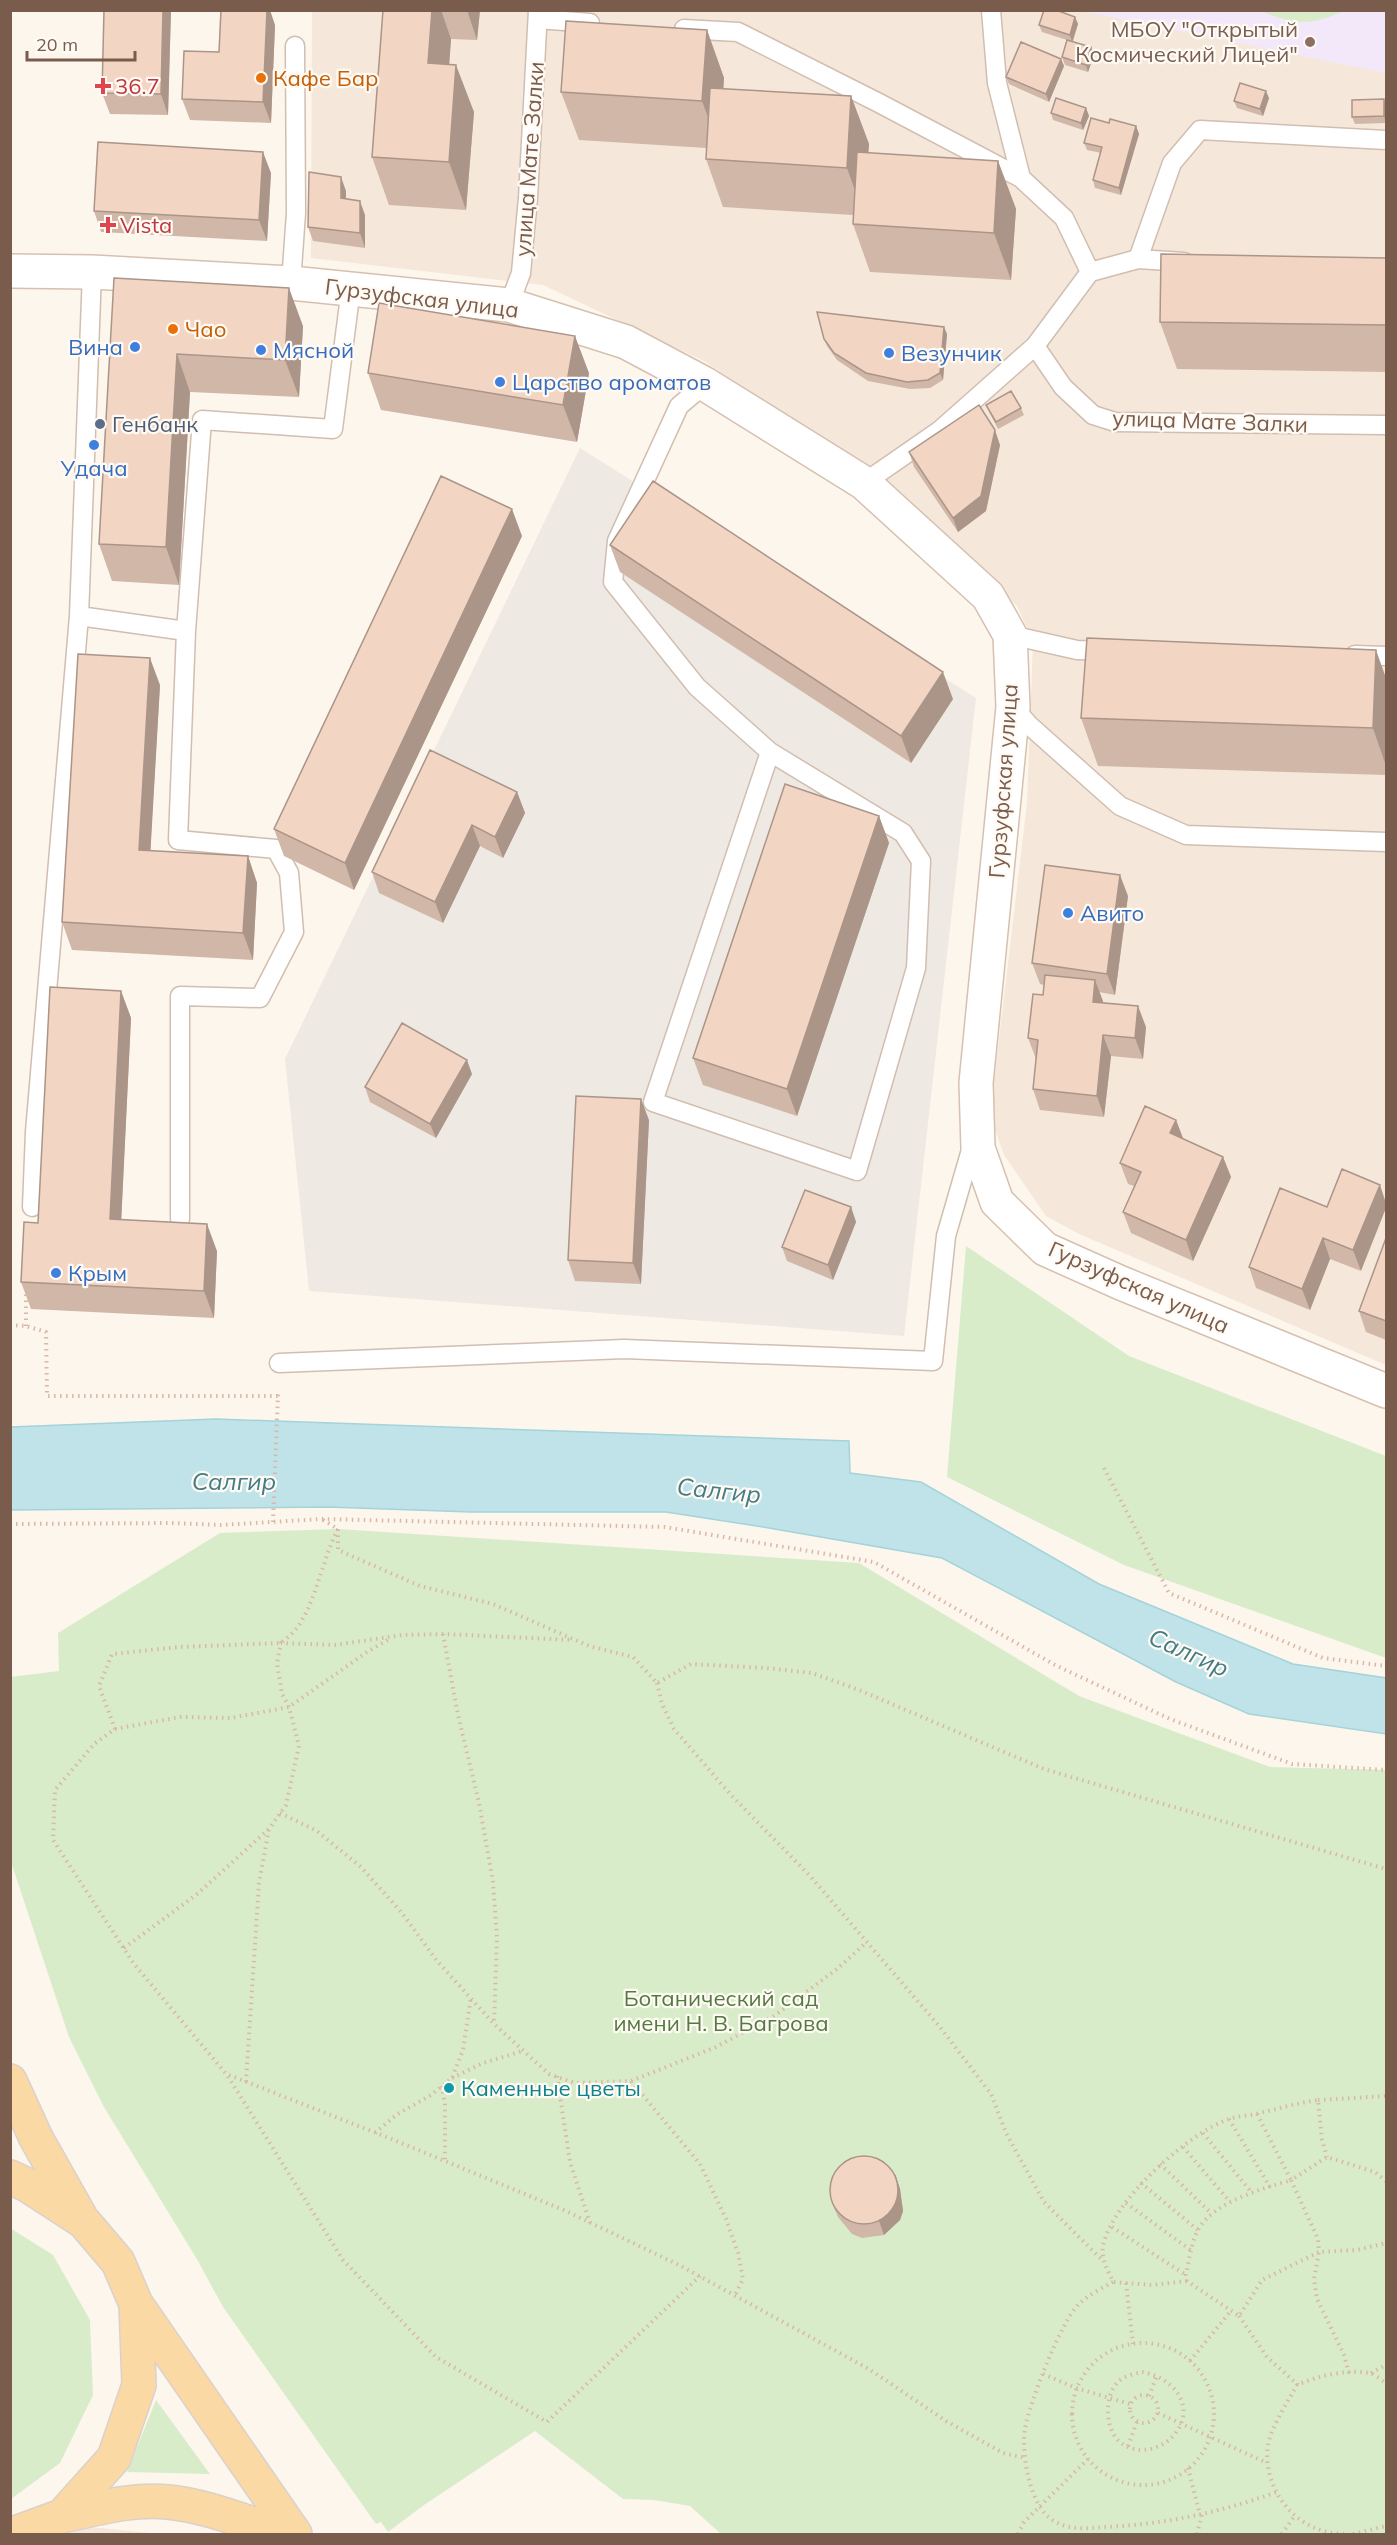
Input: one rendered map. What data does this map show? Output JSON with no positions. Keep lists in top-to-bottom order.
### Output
{
  "streets": {
    "main road": ["Гурзуфская улица"],
    "lane": ["улица Мате Залки"]
  },
  "crossings": [
    ["улица Мате Залки", "Гурзуфская улица"]
  ],
  "water": ["Салгир"],
  "parks": ["Ботанический сад имени Н. В. Багрова"],
  "places": {
    "other": [
      "МБОУ \"Открытый Космический Лицей\"",
      "Кафе Бар",
      "Чао",
      "Вина",
      "Мясной",
      "Везунчик",
      "Царство ароматов",
      "Генбанк",
      "Удача",
      "Авито",
      "Крым",
      "Каменные цветы"
    ],
    "health": ["36.7", "Vista"]
  },
  "scale_bar": "20 m"
}
